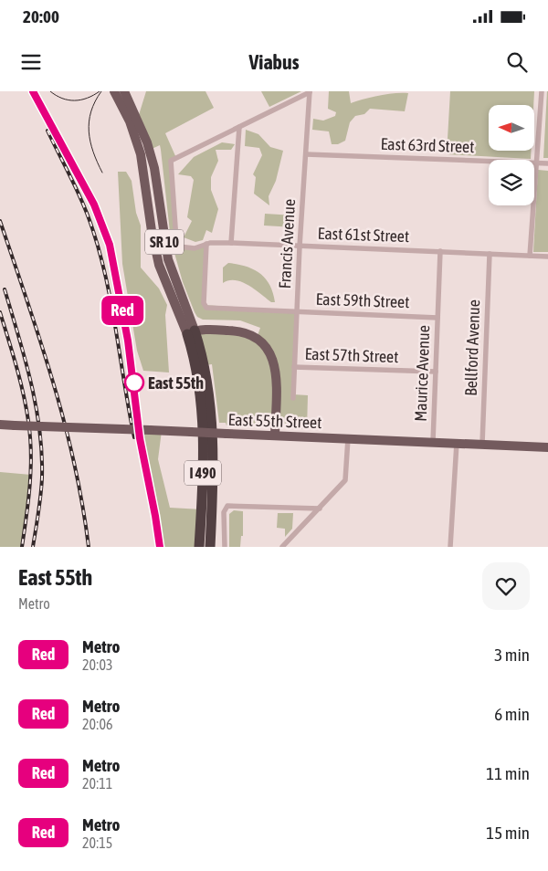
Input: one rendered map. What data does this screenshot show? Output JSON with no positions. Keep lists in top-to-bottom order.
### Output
{
  "streets": {
    "highway": ["I 490"],
    "main road": ["SR 10", "East 55th Street"],
    "street": [
      "East 63rd Street",
      "East 61st Street",
      "Francis Avenue",
      "East 59th Street",
      "Bellford Avenue",
      "East 57th Street",
      "Maurice Avenue"
    ]
  },
  "crossings": [
    ["East 63rd Street", "Francis Avenue"],
    ["East 61st Street", "Francis Avenue"],
    ["East 61st Street", "East 59th Street"],
    ["East 61st Street", "Bellford Avenue"],
    ["East 61st Street", "Maurice Avenue"],
    ["SR 10", "I 490"],
    ["Francis Avenue", "East 59th Street"],
    ["Francis Avenue", "East 57th Street"],
    ["East 59th Street", "Maurice Avenue"],
    ["Bellford Avenue", "East 55th Street"],
    ["East 57th Street", "Maurice Avenue"],
    ["Maurice Avenue", "East 55th Street"]
  ],
  "places": ["East 55th"],
  "lines": ["metro line Red"],
  "north": "left",
  "page": {
    "status": "20:00",
    "header": "Viabus",
    "on_map": "Red",
    "heading": ["East 55th", "Metro"],
    "list": [
      {
        "mark": "Red",
        "name": "Metro",
        "note": "20:03",
        "value": "3 min"
      },
      {
        "mark": "Red",
        "name": "Metro",
        "note": "20:06",
        "value": "6 min"
      },
      {
        "mark": "Red",
        "name": "Metro",
        "note": "20:11",
        "value": "11 min"
      },
      {
        "mark": "Red",
        "name": "Metro",
        "note": "20:15",
        "value": "15 min"
      }
    ]
  }
}
